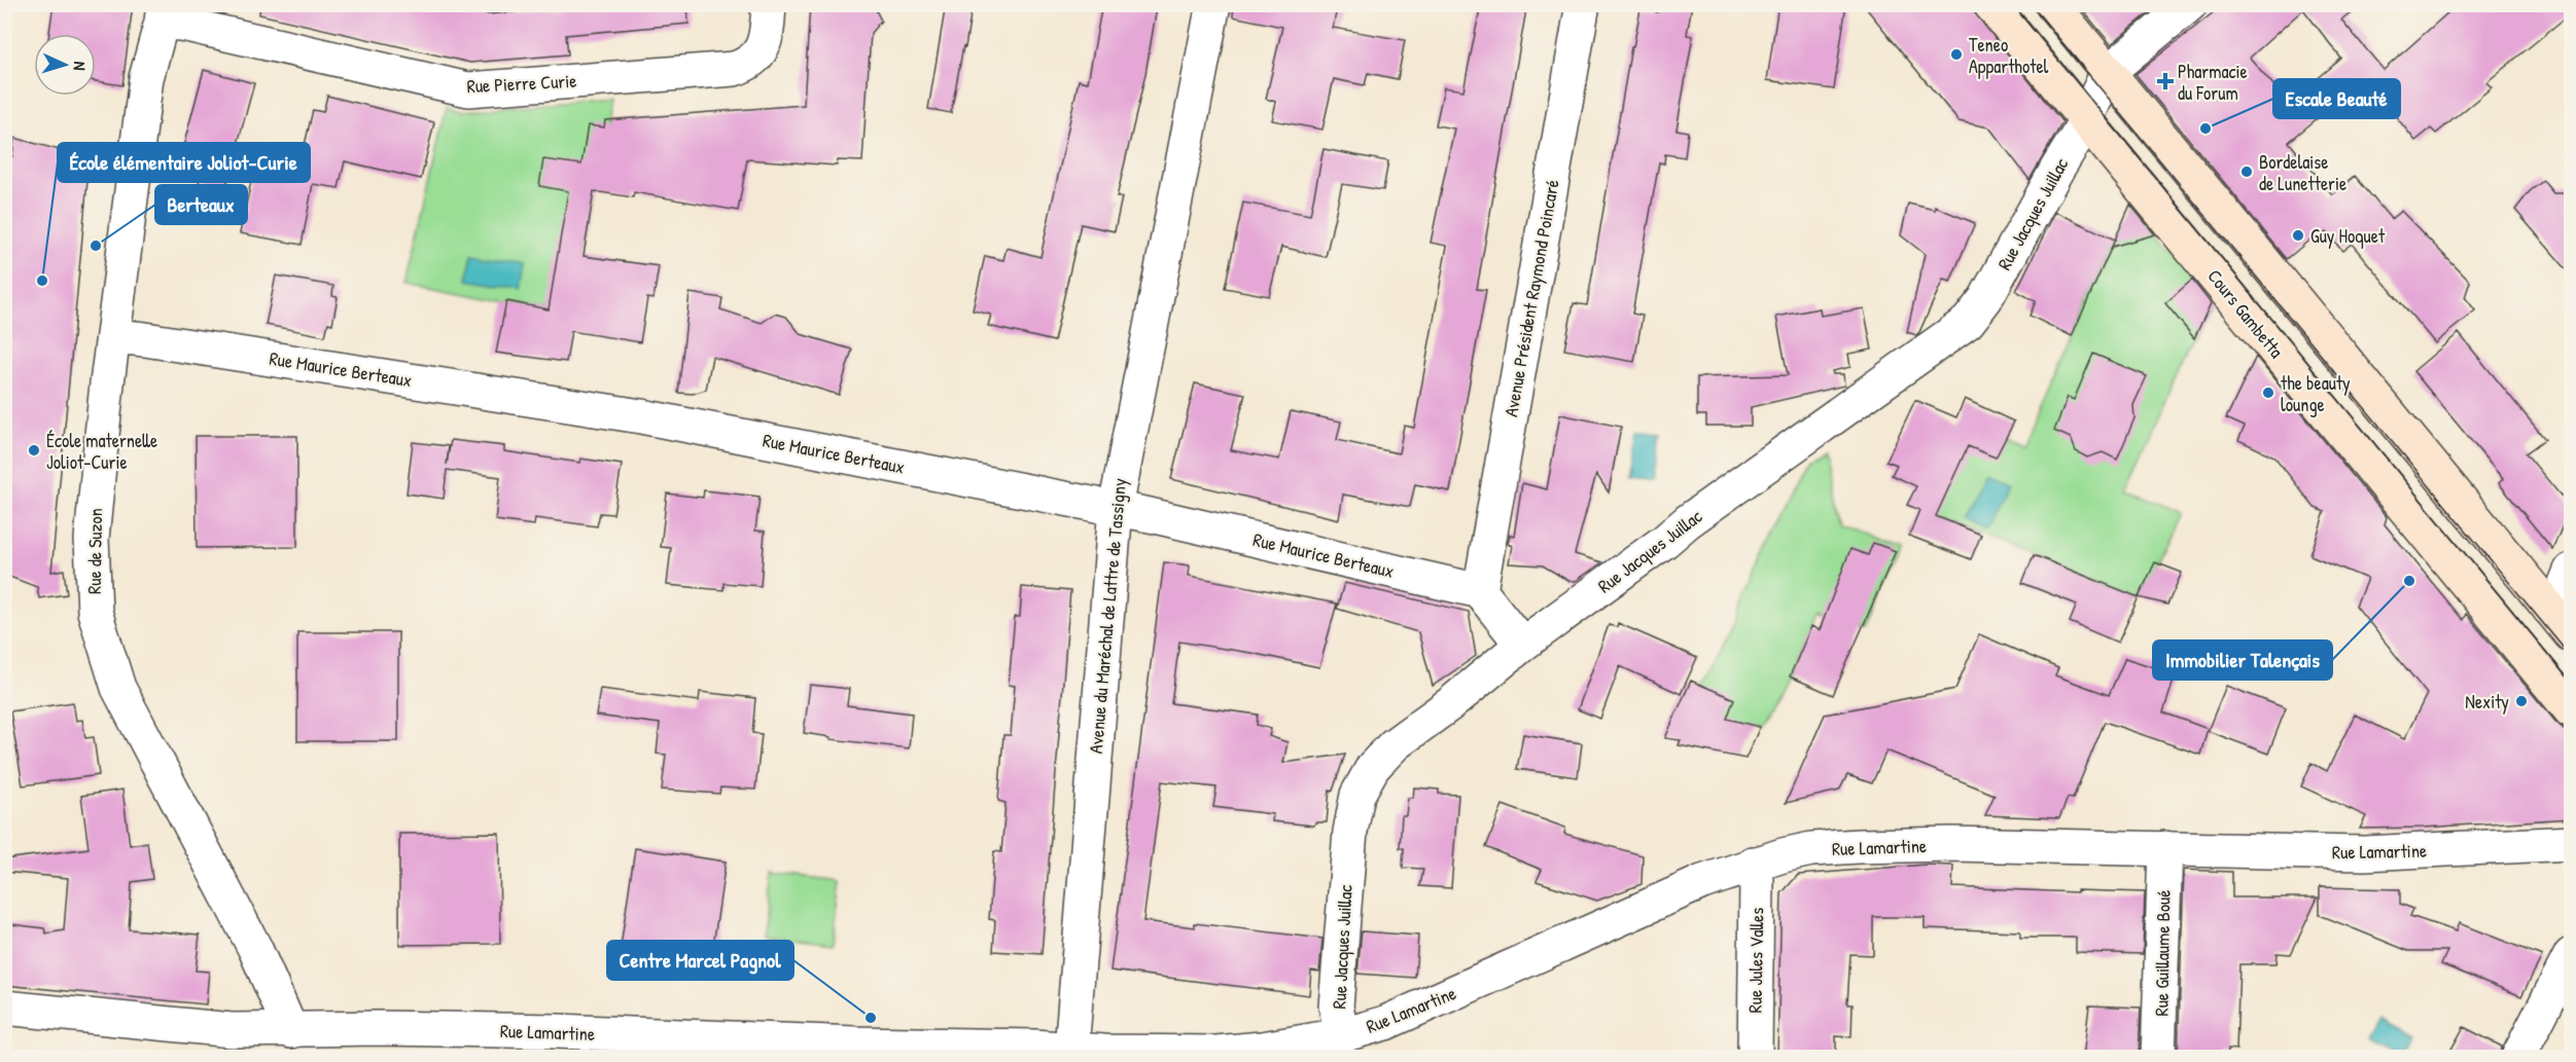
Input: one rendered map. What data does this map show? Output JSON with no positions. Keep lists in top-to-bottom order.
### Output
{
  "streets": {
    "main road": ["Cours Gambetta"],
    "street": [
      "Rue Pierre Curie",
      "Rue Jacques Juillac",
      "Avenue Président Raymond Poincaré",
      "Rue Maurice Berteaux",
      "Rue de Suzon",
      "Avenue du Maréchal de Lattre de Tassigny",
      "Rue Lamartine",
      "Rue Guillaume Boué",
      "Rue Jules Valles"
    ]
  },
  "crossings": [
    ["Rue Pierre Curie", "Rue de Suzon"],
    ["Rue Jacques Juillac", "Cours Gambetta"],
    ["Rue Jacques Juillac", "Rue Lamartine"],
    ["Avenue Président Raymond Poincaré", "Rue Maurice Berteaux"],
    ["Rue Maurice Berteaux", "Rue de Suzon"],
    ["Rue Maurice Berteaux", "Avenue du Maréchal de Lattre de Tassigny"],
    ["Rue de Suzon", "Rue Lamartine"],
    ["Avenue du Maréchal de Lattre de Tassigny", "Rue Lamartine"],
    ["Rue Lamartine", "Rue Guillaume Boué"],
    ["Rue Lamartine", "Rue Jules Valles"]
  ],
  "places": {
    "other": [
      "Teneo Apparthotel",
      "Escale Beauté",
      "Bordelaise de Lunetterie",
      "Guy Hoquet",
      "Berteaux",
      "École élémentaire Joliot-Curie",
      "the beauty lounge",
      "École maternelle Joliot-Curie",
      "Immobilier Talençais",
      "Nexity",
      "Centre Marcel Pagnol"
    ],
    "health": ["Pharmacie du Forum"]
  },
  "north": "right"
}
